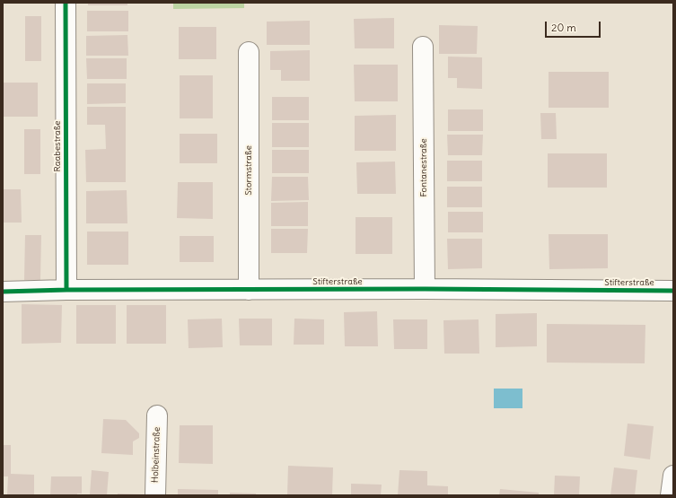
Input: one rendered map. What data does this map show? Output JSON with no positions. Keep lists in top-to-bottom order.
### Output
{
  "streets": {
    "street": [
      "Raabestraße",
      "Fontanestraße",
      "Stormstraße",
      "Stifterstraße",
      "Holbeinstraße"
    ]
  },
  "crossings": [
    ["Raabestraße", "Stifterstraße"],
    ["Fontanestraße", "Stifterstraße"],
    ["Stormstraße", "Stifterstraße"]
  ],
  "scale_bar": "20 m"
}
